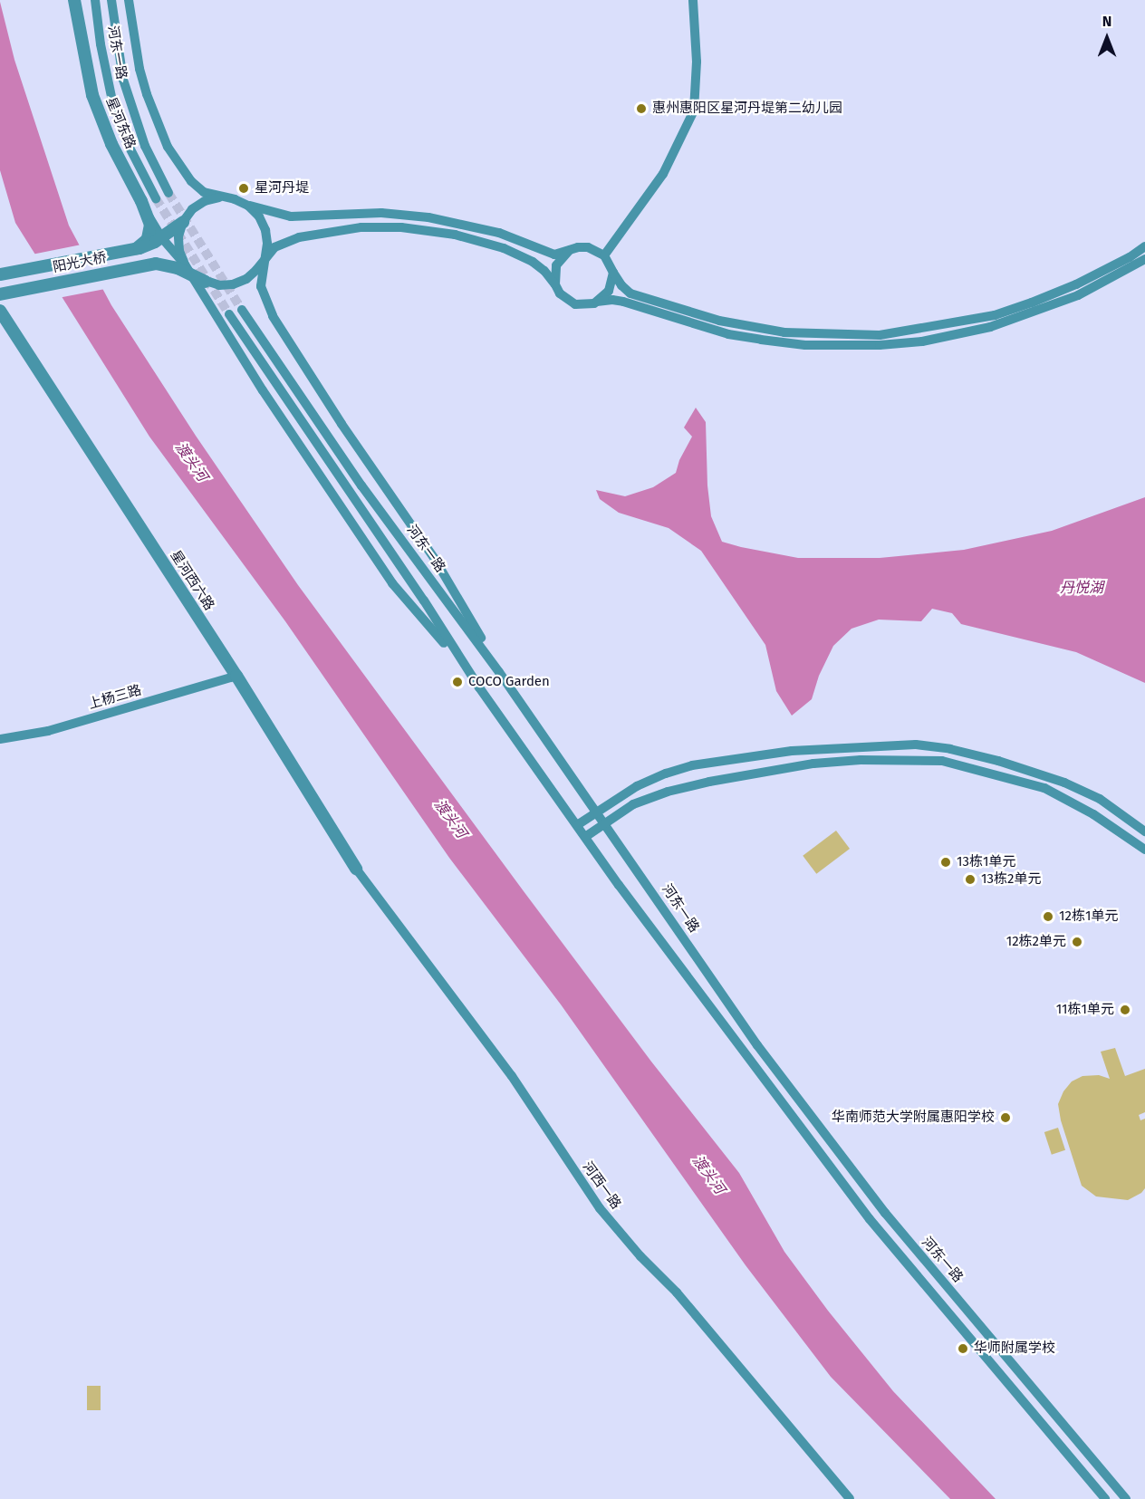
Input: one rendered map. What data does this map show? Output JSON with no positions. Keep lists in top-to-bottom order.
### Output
{
  "streets": {
    "street": [
      "河东一路",
      "星河东路",
      "阳光大桥",
      "星河西六路",
      "上杨三路",
      "河西一路"
    ]
  },
  "crossings": [
    ["星河东路", "阳光大桥"],
    ["星河西六路", "上杨三路"],
    ["星河西六路", "河西一路"]
  ],
  "water": ["渡头河", "丹悦湖"],
  "places": [
    "惠州惠阳区星河丹堤第二幼儿园",
    "星河丹堤",
    "COCO Garden",
    "13栋1单元",
    "13栋2单元",
    "12栋1单元",
    "12栋2单元",
    "11栋1单元",
    "华南师范大学附属惠阳学校",
    "华师附属学校"
  ],
  "north": "top"
}
